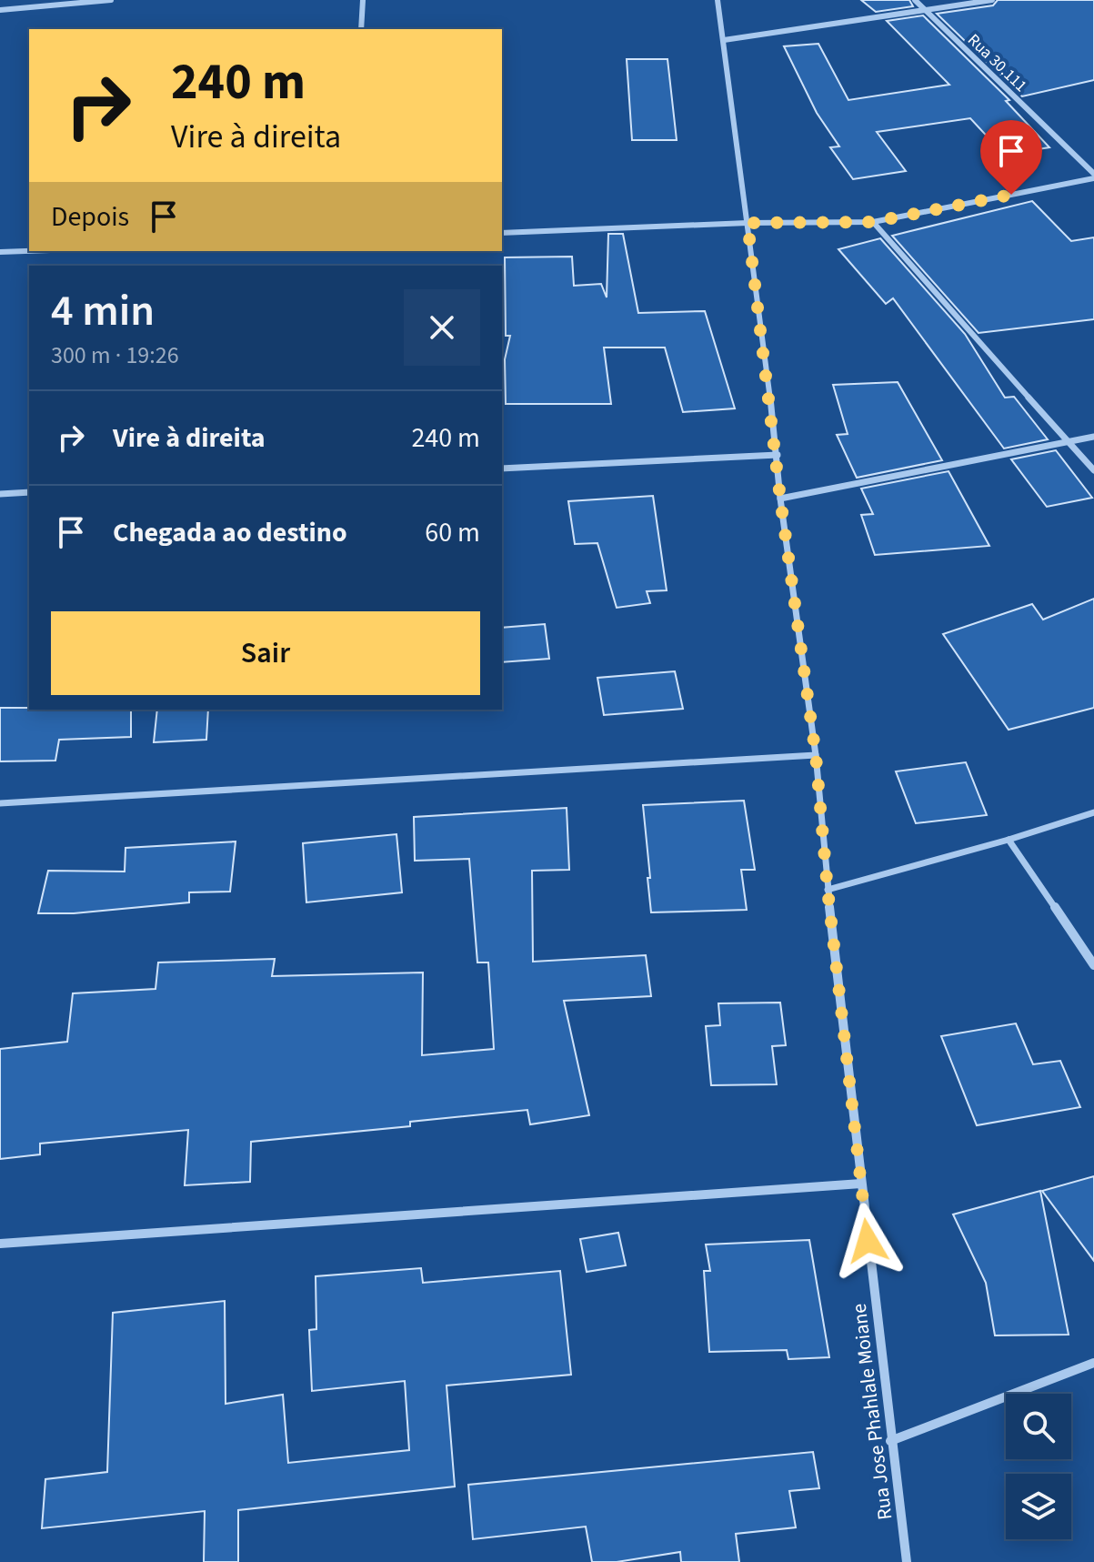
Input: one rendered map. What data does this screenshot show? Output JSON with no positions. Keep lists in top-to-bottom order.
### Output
{
  "streets": {
    "street": ["Rua 30.111", "Rua Jose Phahlale Moiane"]
  },
  "page": {
    "turn": ["240 m", "Vire à direita"],
    "then": "Depois",
    "heading": ["4 min", "300 m · 19:26"],
    "list": [
      {
        "name": "Vire à direita",
        "value": "240 m"
      },
      {
        "name": "Chegada ao destino",
        "value": "60 m"
      }
    ],
    "buttons": "Sair"
  }
}
